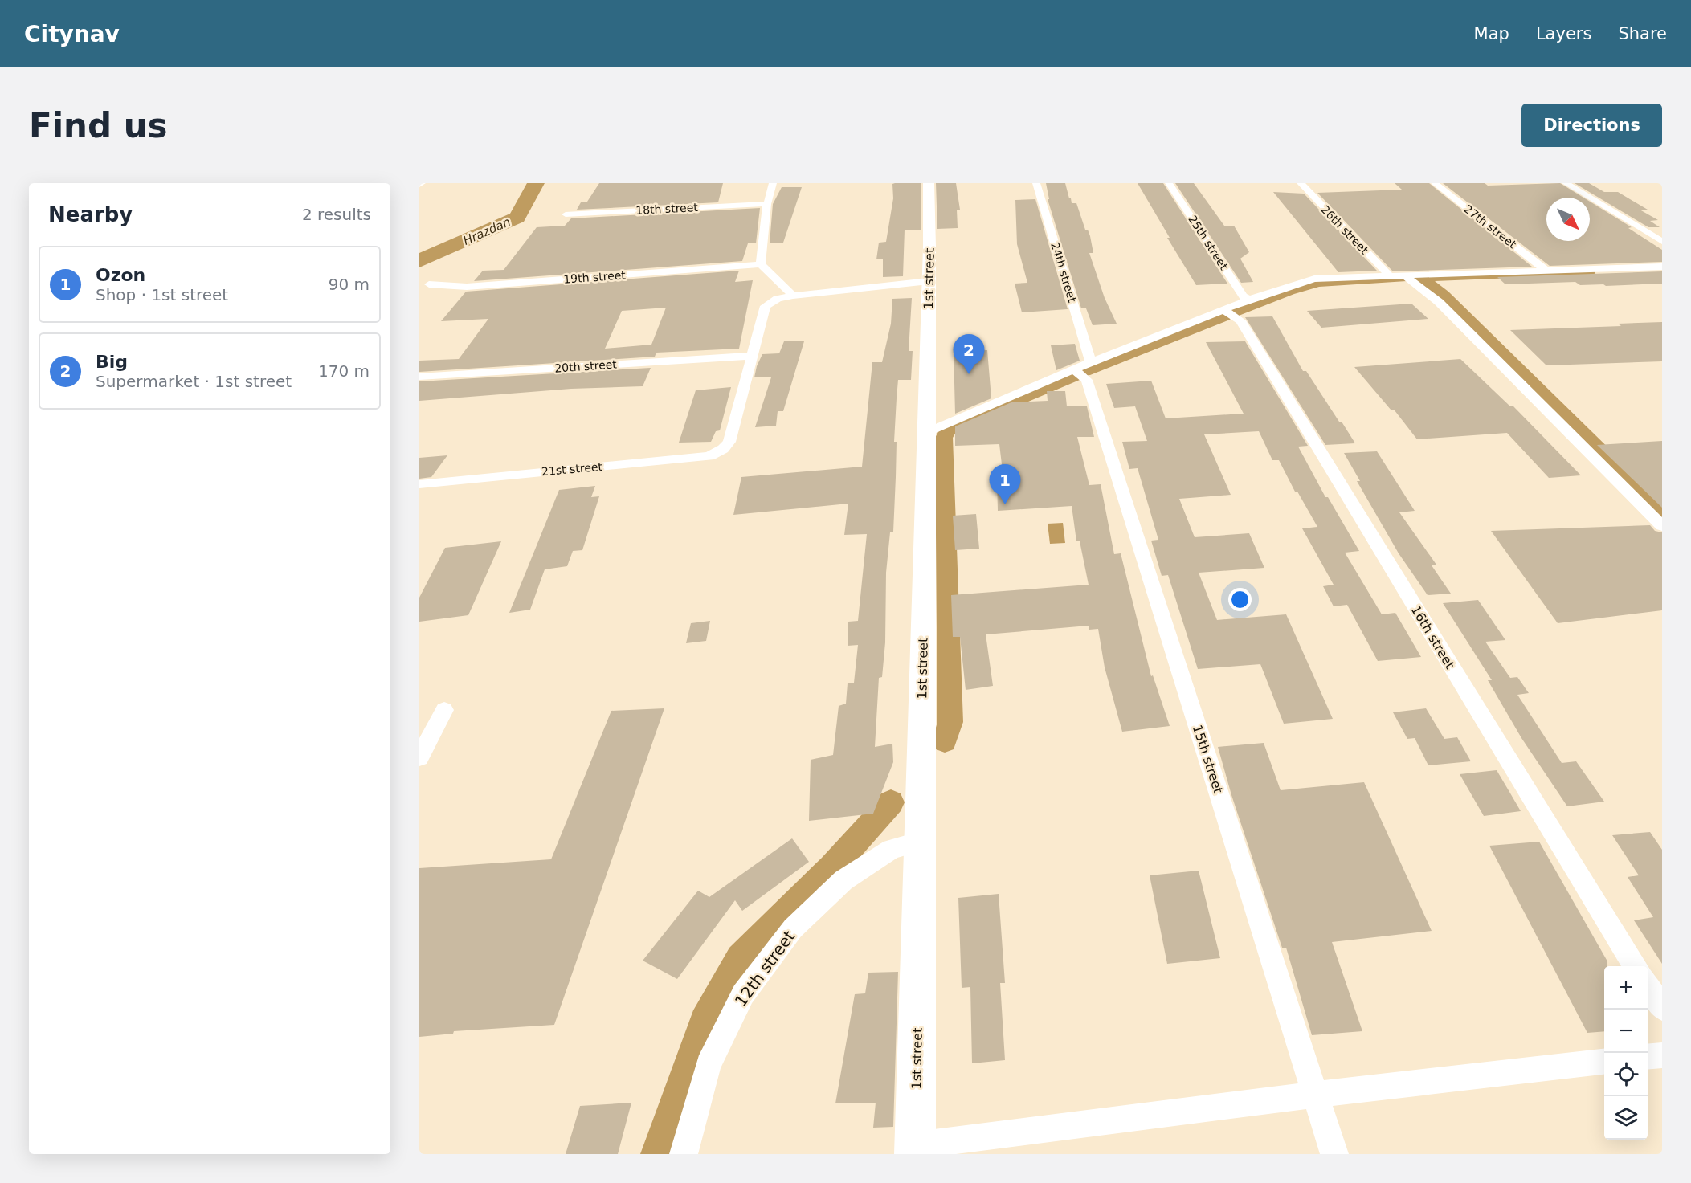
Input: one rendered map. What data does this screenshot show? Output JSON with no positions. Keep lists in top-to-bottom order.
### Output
{
  "streets": {
    "main road": ["1st street"],
    "street": [
      "18th street",
      "27th street",
      "26th street",
      "25th street",
      "24th street",
      "19th street",
      "20th street",
      "21st street",
      "16th street",
      "15th street",
      "12th street"
    ]
  },
  "crossings": [
    ["24th street", "15th street"],
    ["1st street", "12th street"],
    ["20th street", "21st street"]
  ],
  "water": ["Hrazdan"],
  "north": "bottom right",
  "page": {
    "header": "Citynav",
    "nav": ["Map", "Layers", "Share"],
    "buttons": "Directions",
    "title": "Find us",
    "heading": ["Nearby", "2 results"],
    "list": [
      {
        "mark": "1",
        "name": "Ozon",
        "note": "Shop · 1st street",
        "value": "90 m"
      },
      {
        "mark": "2",
        "name": "Big",
        "note": "Supermarket · 1st street",
        "value": "170 m"
      }
    ],
    "pins": ["2", "1"],
    "map_buttons": ["+", "−"]
  }
}
